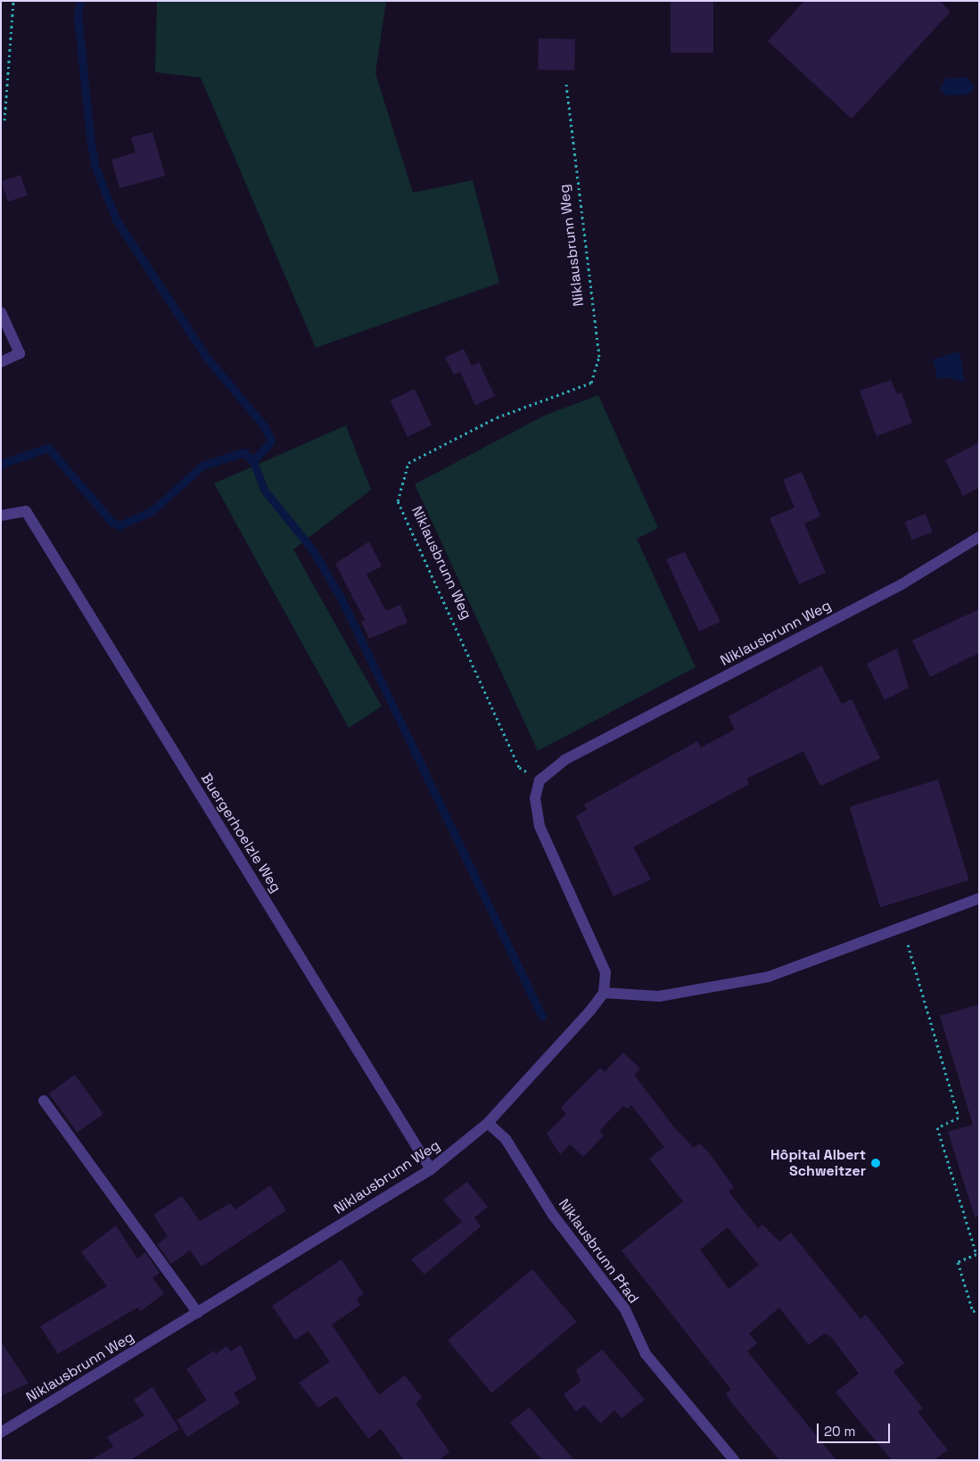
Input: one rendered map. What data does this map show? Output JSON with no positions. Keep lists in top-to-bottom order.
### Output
{
  "streets": {
    "street": ["Niklausbrunn Weg", "Buergerhoelzle Weg", "Niklausbrunn Pfad"]
  },
  "crossings": [
    ["Niklausbrunn Weg", "Buergerhoelzle Weg"],
    ["Niklausbrunn Weg", "Niklausbrunn Pfad"]
  ],
  "places": ["Hôpital Albert Schweitzer"],
  "scale_bar": "20 m"
}
